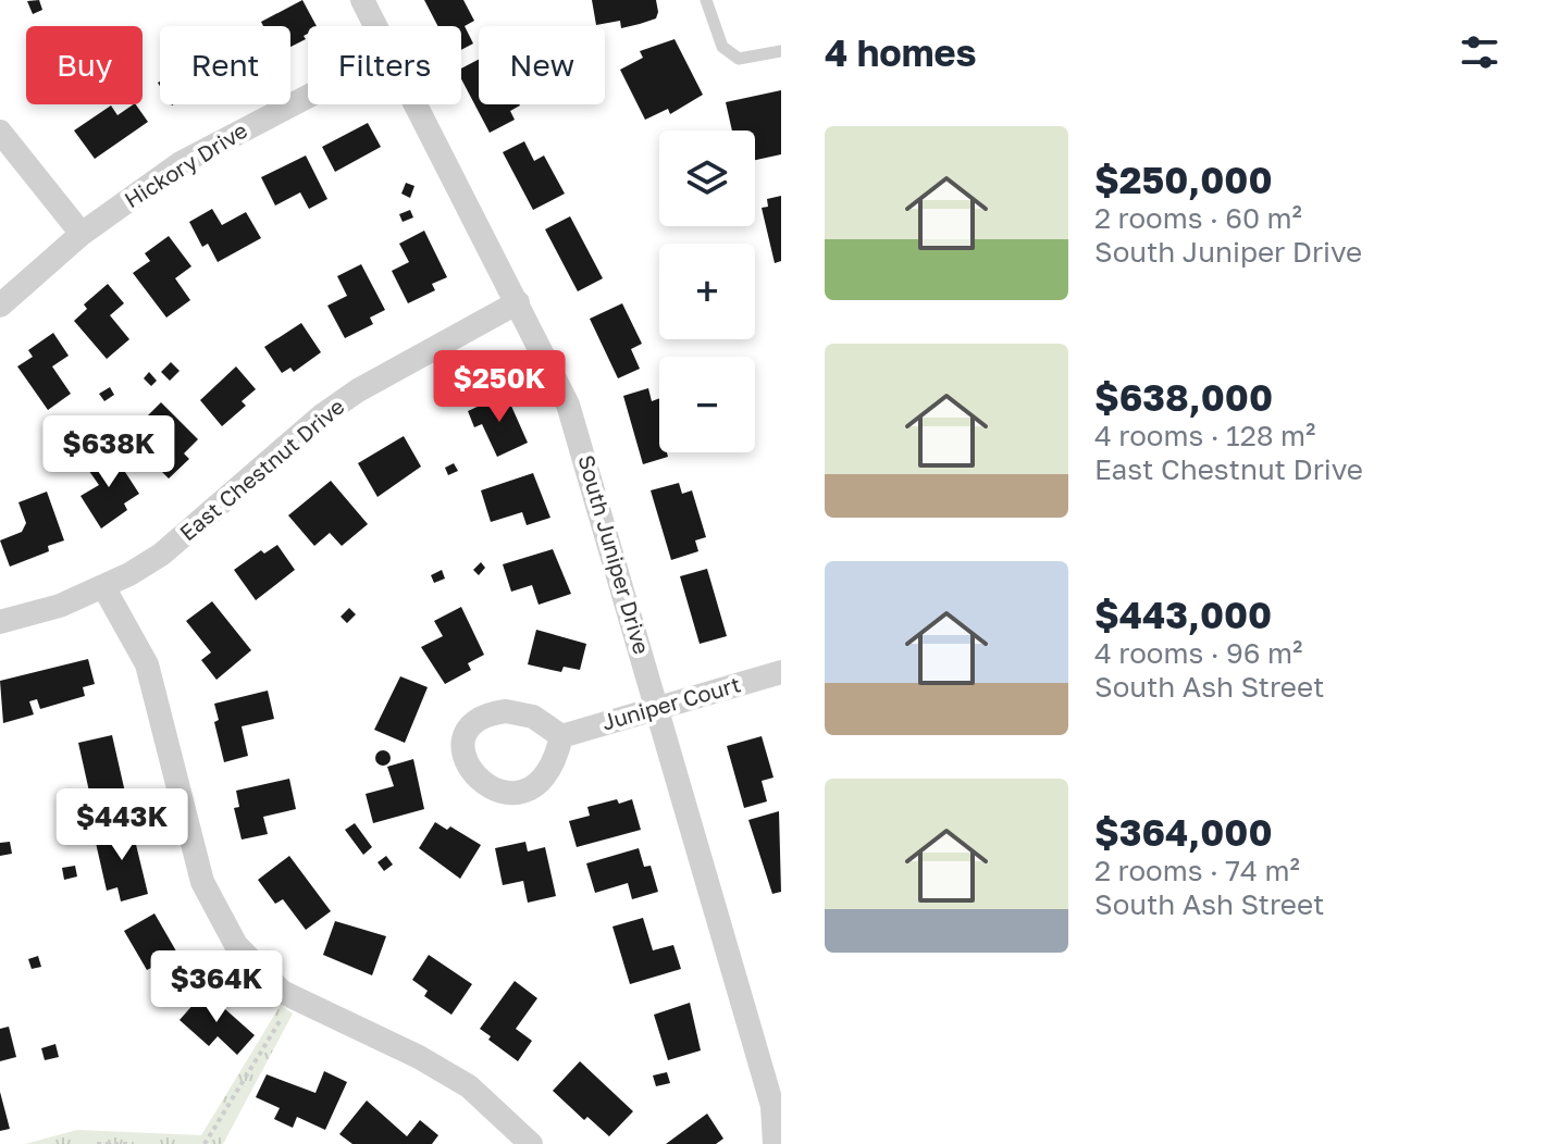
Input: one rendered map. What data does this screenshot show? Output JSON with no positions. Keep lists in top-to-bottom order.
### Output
{
  "streets": {
    "street": [
      "Hickory Drive",
      "East Chestnut Drive",
      "South Juniper Drive",
      "Juniper Court"
    ]
  },
  "crossings": [
    ["East Chestnut Drive", "South Juniper Drive"],
    ["South Juniper Drive", "Juniper Court"]
  ],
  "page": {
    "heading": "4 homes",
    "chip": [
      "Buy",
      "Rent",
      "Filters",
      "New"
    ],
    "list": [
      {
        "name": "$250,000",
        "note": "2 rooms · 60 m² · South Juniper Drive"
      },
      {
        "name": "$638,000",
        "note": "4 rooms · 128 m² · East Chestnut Drive"
      },
      {
        "name": "$443,000",
        "note": "4 rooms · 96 m² · South Ash Street"
      },
      {
        "name": "$364,000",
        "note": "2 rooms · 74 m² · South Ash Street"
      }
    ],
    "map_buttons": ["+", "−"],
    "price": [
      "$250K",
      "$638K",
      "$443K",
      "$364K"
    ]
  }
}
